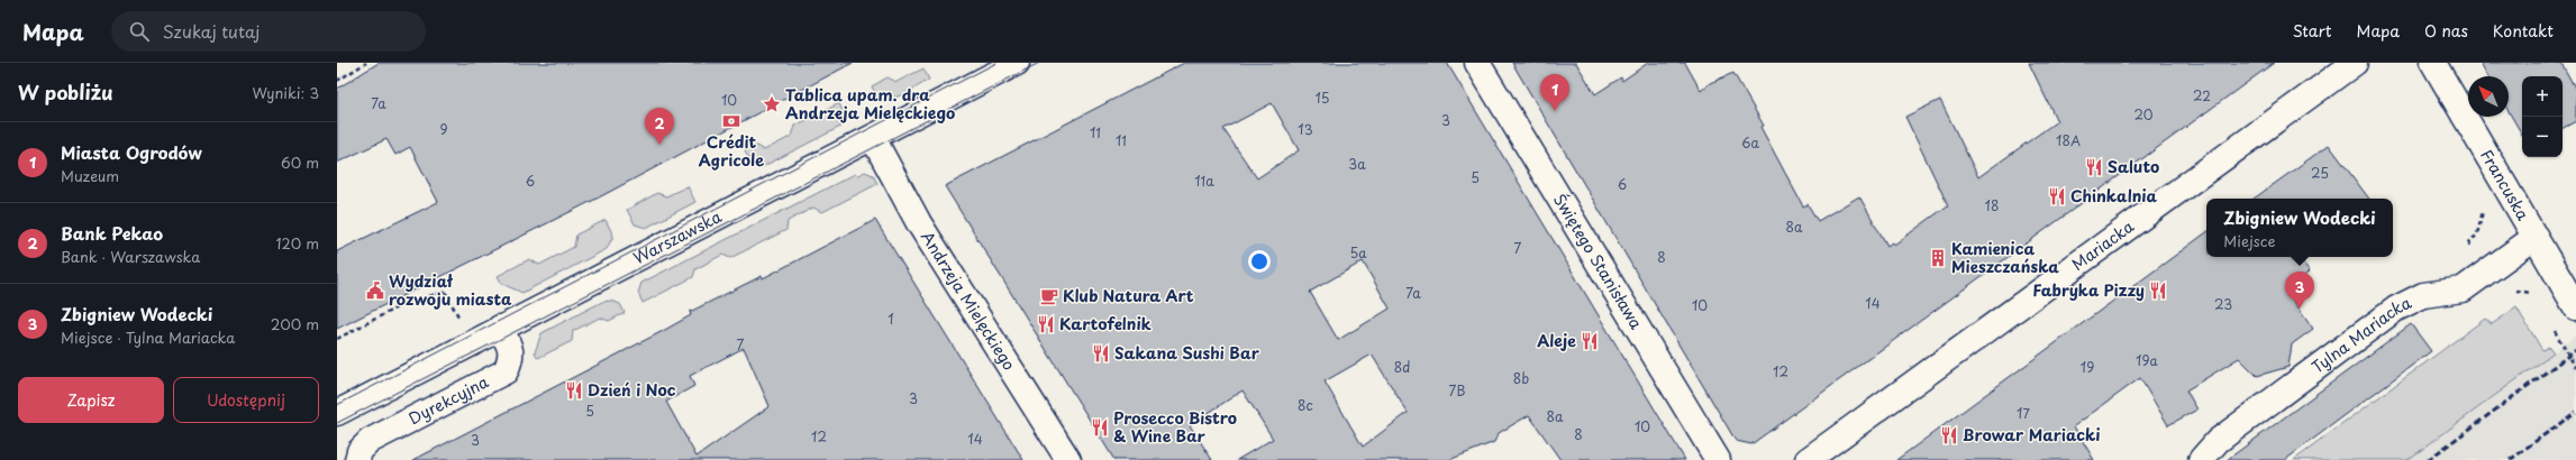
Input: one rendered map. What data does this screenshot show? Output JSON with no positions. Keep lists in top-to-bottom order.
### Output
{
  "streets": {
    "street": [
      "Francuska",
      "Warszawska",
      "Mariacka",
      "Świętego Stanisława",
      "Andrzeja Mielęckiego",
      "Tylna Mariacka",
      "Dyrekcyjna"
    ]
  },
  "crossings": [
    ["Francuska", "Tylna Mariacka"],
    ["Warszawska", "Andrzeja Mielęckiego"],
    ["Warszawska", "Dyrekcyjna"]
  ],
  "places": {
    "place": ["Tablica upam. dra Andrzeja Mielęckiego"],
    "bank": ["Crédit Agricole"],
    "restaurant": [
      "Saluto",
      "Chinkalnia",
      "Fabryka Pizzy",
      "Kartofelnik",
      "Aleje",
      "Sakana Sushi Bar",
      "Dzień i Noc",
      "Prosecco Bistro & Wine Bar",
      "Browar Mariacki"
    ],
    "building": ["Kamienica Mieszczańska"],
    "public building": ["Wydział rozwoju miasta"],
    "cafe": ["Klub Natura Art"]
  },
  "house_numbers": [
    "22",
    "15",
    "10",
    "7a",
    "20",
    "3",
    "9",
    "13",
    "11",
    "11",
    "18A",
    "6a",
    "3a",
    "25",
    "5",
    "6",
    "11a",
    "6",
    "18",
    "8a",
    "7",
    "5a",
    "8",
    "7a",
    "14",
    "23",
    "10",
    "1",
    "7",
    "19a",
    "8d",
    "19",
    "12",
    "8b",
    "7B",
    "3",
    "8c",
    "5",
    "17",
    "8a",
    "10",
    "8",
    "12",
    "14",
    "3"
  ],
  "north": "top left",
  "page": {
    "header": "Mapa",
    "search": "Szukaj tutaj",
    "nav": [
      "Start",
      "Mapa",
      "O nas",
      "Kontakt"
    ],
    "heading": ["W pobliżu", "Wyniki: 3"],
    "pins": ["1", "2", "3"],
    "map_buttons": ["+", "−"],
    "list": [
      {
        "mark": "1",
        "name": "Miasta Ogrodów",
        "note": "Muzeum",
        "value": "60 m"
      },
      {
        "mark": "2",
        "name": "Bank Pekao",
        "note": "Bank · Warszawska",
        "value": "120 m"
      },
      {
        "mark": "3",
        "name": "Zbigniew Wodecki",
        "note": "Miejsce · Tylna Mariacka",
        "value": "200 m"
      }
    ],
    "popup": ["Zbigniew Wodecki", "Miejsce"],
    "buttons": ["Zapisz", "Udostępnij"]
  }
}
